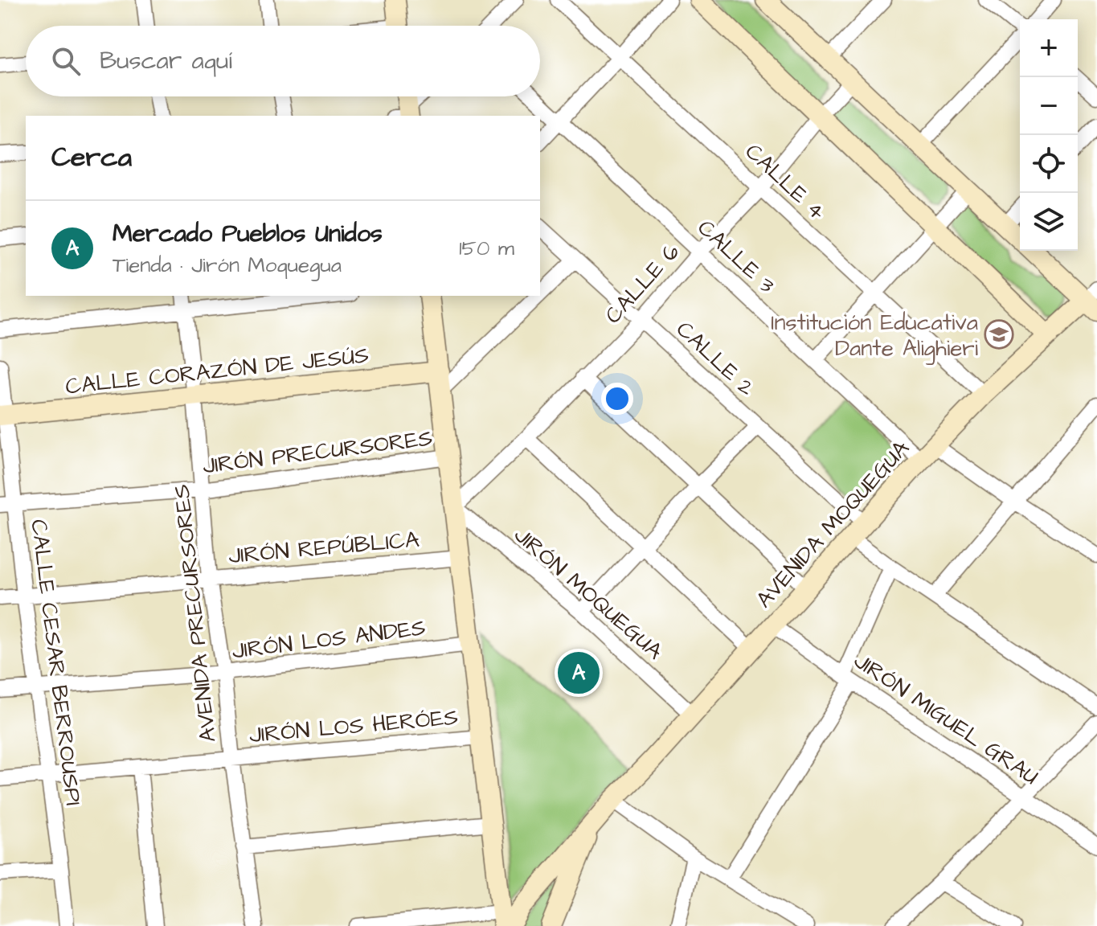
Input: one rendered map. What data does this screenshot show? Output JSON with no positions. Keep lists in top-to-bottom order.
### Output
{
  "streets": {
    "street": [
      "CALLE 4",
      "CALLE 3",
      "CALLE 6",
      "CALLE 2",
      "CALLE CORAZÓN DE JESÚS",
      "JIRÓN PRECURSORES",
      "AVENIDA MOQUEGUA",
      "JIRÓN REPÚBLICA",
      "JIRÓN MOQUEGUA",
      "AVENIDA PRECURSORES",
      "JIRÓN LOS ANDES",
      "CALLE CESAR BERROUSPI",
      "JIRÓN MIGUEL GRAU",
      "JIRÓN LOS HERÓES"
    ]
  },
  "crossings": [
    ["CALLE 4", "CALLE 6"],
    ["CALLE 4", "AVENIDA MOQUEGUA"],
    ["CALLE 3", "CALLE 6"],
    ["CALLE 3", "AVENIDA MOQUEGUA"],
    ["CALLE 6", "CALLE 2"],
    ["CALLE 6", "JIRÓN MOQUEGUA"],
    ["CALLE 2", "AVENIDA MOQUEGUA"],
    ["CALLE CORAZÓN DE JESÚS", "AVENIDA PRECURSORES"],
    ["CALLE CORAZÓN DE JESÚS", "CALLE CESAR BERROUSPI"],
    ["JIRÓN PRECURSORES", "AVENIDA PRECURSORES"],
    ["JIRÓN PRECURSORES", "CALLE CESAR BERROUSPI"],
    ["AVENIDA MOQUEGUA", "JIRÓN MOQUEGUA"],
    ["AVENIDA MOQUEGUA", "JIRÓN MIGUEL GRAU"],
    ["JIRÓN REPÚBLICA", "AVENIDA PRECURSORES"],
    ["JIRÓN REPÚBLICA", "CALLE CESAR BERROUSPI"],
    ["AVENIDA PRECURSORES", "JIRÓN LOS ANDES"],
    ["AVENIDA PRECURSORES", "JIRÓN LOS HERÓES"],
    ["JIRÓN LOS ANDES", "CALLE CESAR BERROUSPI"],
    ["CALLE CESAR BERROUSPI", "JIRÓN LOS HERÓES"]
  ],
  "places": {
    "school or university": ["Institución Educativa Dante Alighieri"]
  },
  "page": {
    "map_buttons": ["+", "−"],
    "search": "Buscar aquí",
    "heading": "Cerca",
    "list": [
      {
        "mark": "A",
        "name": "Mercado Pueblos Unidos",
        "note": "Tienda · Jirón Moquegua",
        "value": "150 m"
      }
    ],
    "pins": "A"
  }
}
